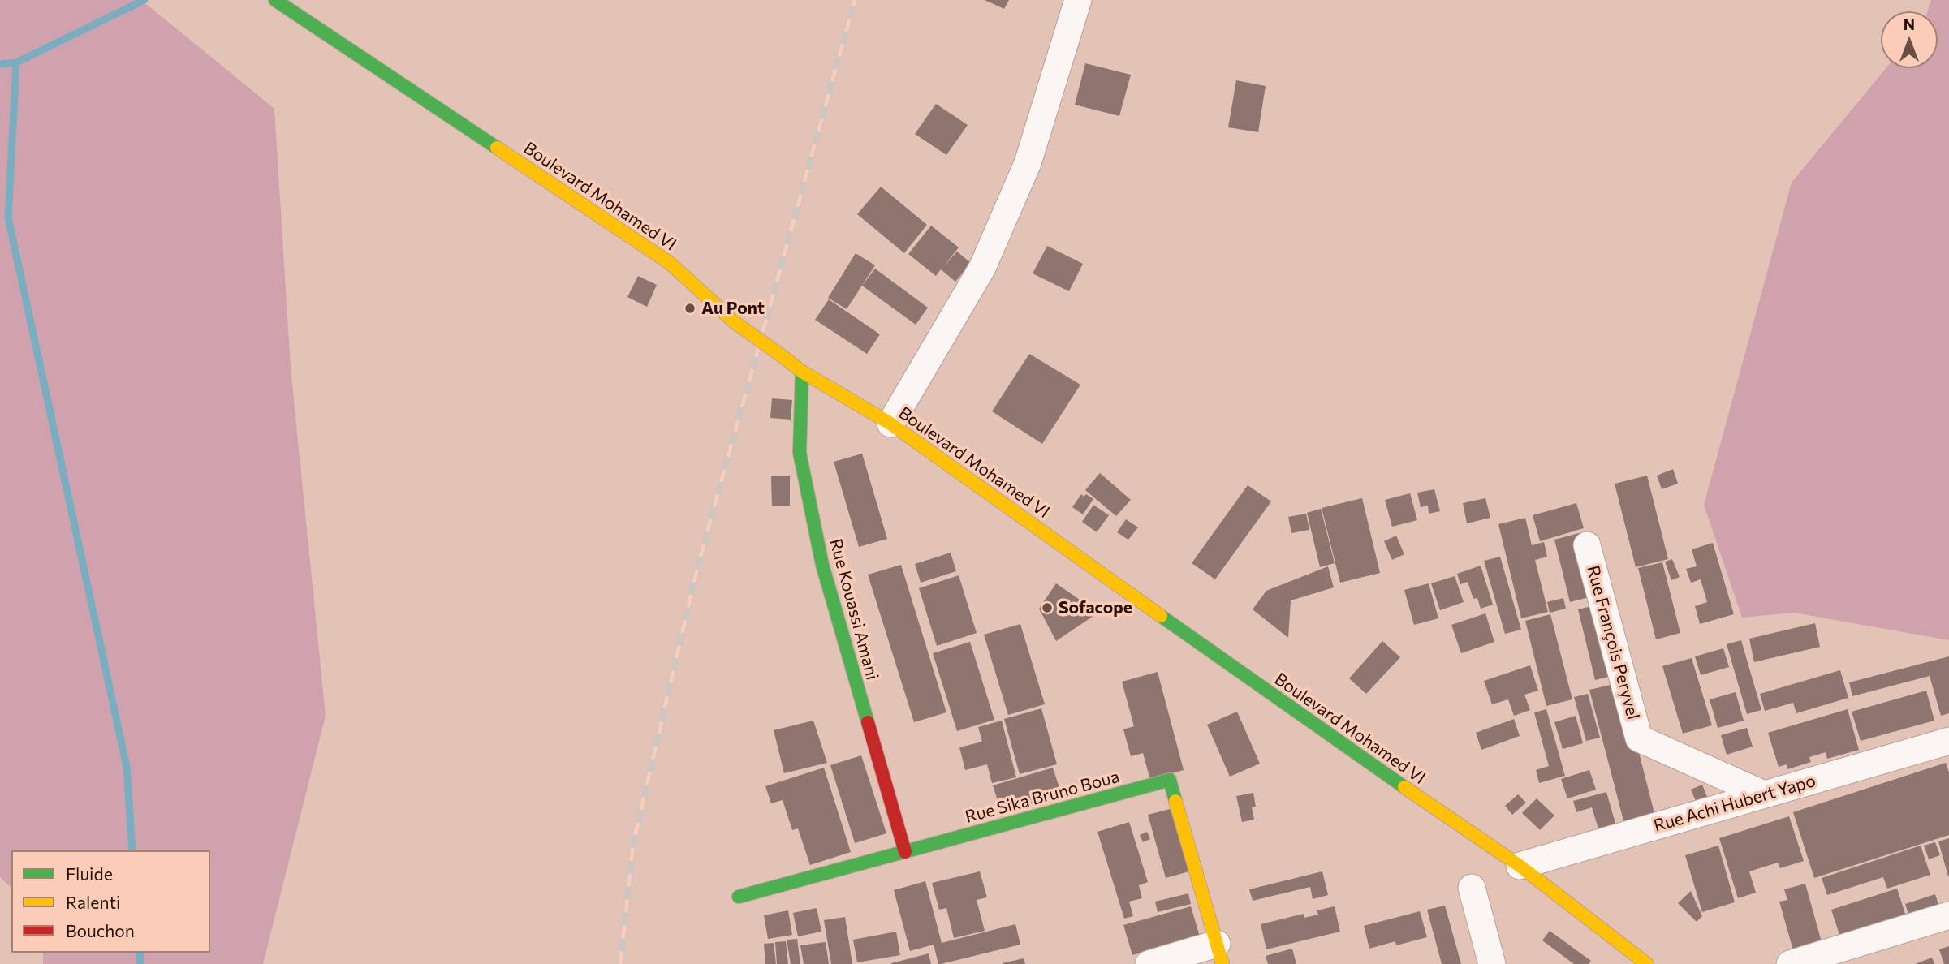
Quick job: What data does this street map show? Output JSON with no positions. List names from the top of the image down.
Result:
{
  "streets": {
    "main road": ["Boulevard Mohamed VI", "Rue Kouassi Amani", "Rue Sika Bruno Boua"],
    "street": ["Rue François Peryvel", "Rue Achi Hubert Yapo"]
  },
  "crossings": [
    ["Boulevard Mohamed VI", "Rue Kouassi Amani"],
    ["Boulevard Mohamed VI", "Rue Achi Hubert Yapo"],
    ["Rue Kouassi Amani", "Rue Sika Bruno Boua"],
    ["Rue François Peryvel", "Rue Achi Hubert Yapo"]
  ],
  "places": ["Au Pont", "Sofacope"],
  "legend": ["Fluide", "Ralenti", "Bouchon"],
  "north": "top"
}
